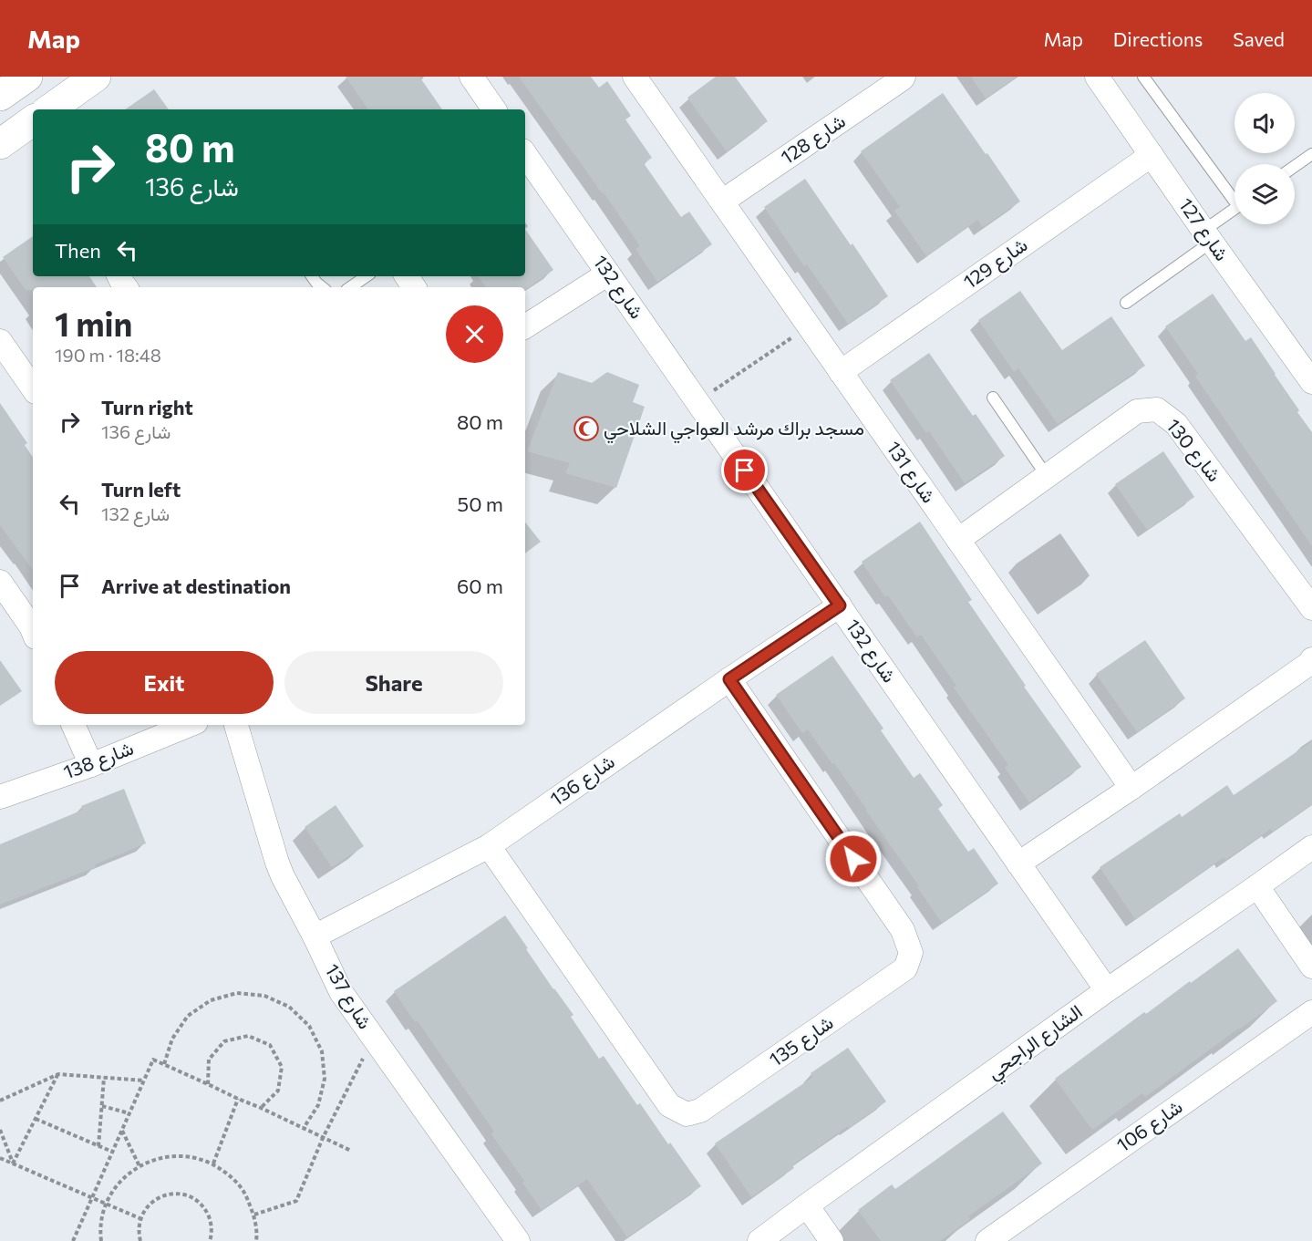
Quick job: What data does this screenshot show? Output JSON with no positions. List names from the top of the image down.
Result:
{
  "streets": {
    "street": [
      "شارع 128",
      "شارع 127",
      "شارع 129",
      "شارع 132",
      "شارع 130",
      "شارع 131",
      "شارع 138",
      "شارع 136",
      "شارع 137",
      "شارع 135",
      "الشارع الراجحي",
      "شارع 106"
    ]
  },
  "crossings": [
    ["شارع 128", "شارع 131"],
    ["شارع 127", "شارع 129"],
    ["شارع 129", "شارع 131"],
    ["شارع 132", "شارع 136"],
    ["شارع 132", "الشارع الراجحي"],
    ["شارع 130", "شارع 131"],
    ["شارع 136", "شارع 137"],
    ["شارع 136", "شارع 135"]
  ],
  "places": {
    "mosque": ["مسجد براك مرشد العواجي الشلاحي"]
  },
  "page": {
    "header": "Map",
    "nav": ["Map", "Directions", "Saved"],
    "turn": ["80 m", "شارع 136"],
    "then": "Then",
    "heading": ["1 min", "190 m · 18:48"],
    "list": [
      {
        "name": "Turn right",
        "note": "شارع 136",
        "value": "80 m"
      },
      {
        "name": "Turn left",
        "note": "شارع 132",
        "value": "50 m"
      },
      {
        "name": "Arrive at destination",
        "value": "60 m"
      }
    ],
    "buttons": ["Exit", "Share"]
  }
}
